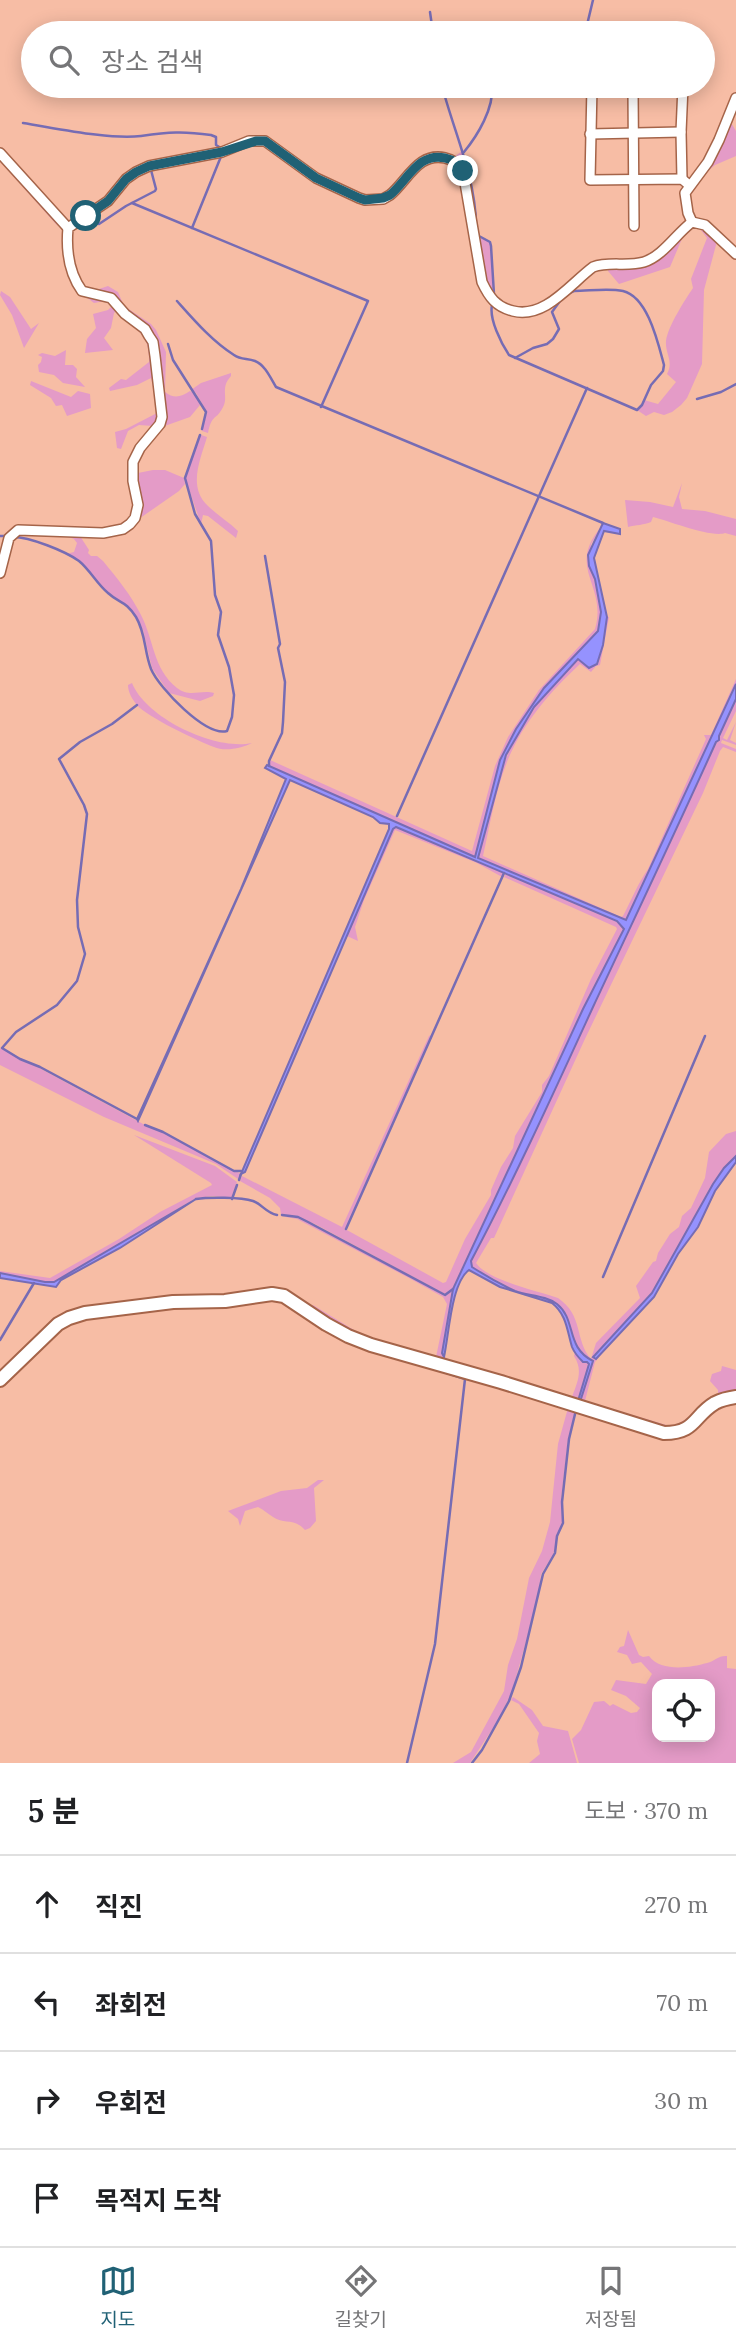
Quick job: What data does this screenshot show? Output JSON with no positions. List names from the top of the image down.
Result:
{
  "page": {
    "search": "장소 검색",
    "heading": ["5 분", "도보 · 370 m"],
    "list": [
      ["직진", "270 m"],
      ["좌회전", "70 m"],
      ["우회전", "30 m"],
      "목적지 도착"
    ],
    "nav": ["지도", "길찾기", "저장됨"]
  }
}
